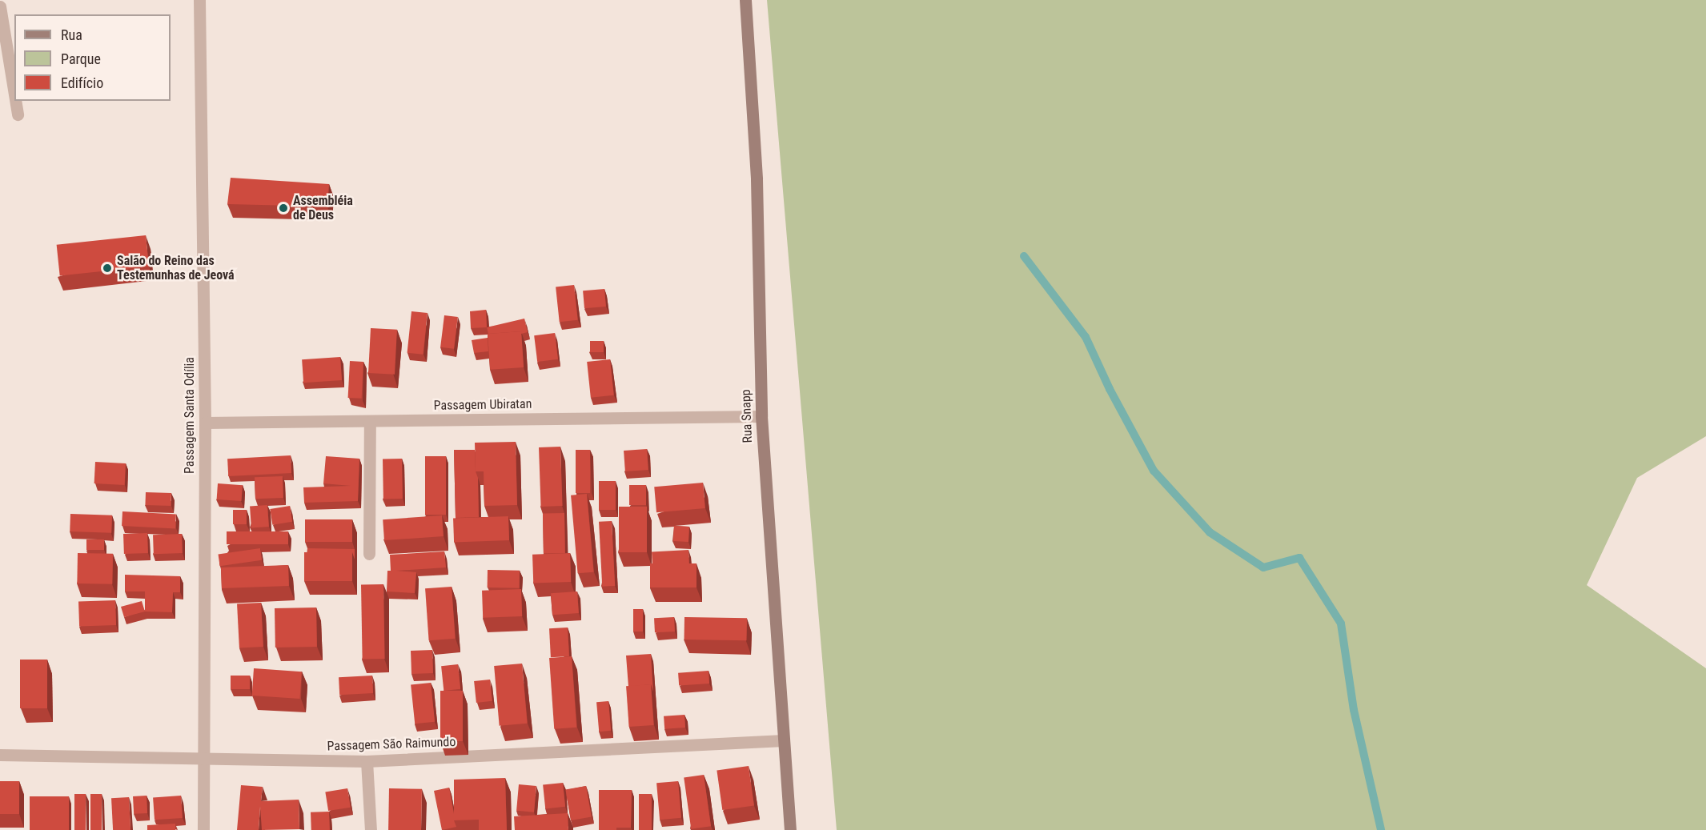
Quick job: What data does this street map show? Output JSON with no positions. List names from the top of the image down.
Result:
{
  "streets": {
    "main road": ["Rua Snapp"],
    "street": ["Passagem Ubiratan", "Passagem Santa Odília", "Passagem São Raimundo"]
  },
  "crossings": [
    ["Passagem Ubiratan", "Passagem Santa Odília"],
    ["Passagem Ubiratan", "Rua Snapp"],
    ["Passagem Santa Odília", "Passagem São Raimundo"],
    ["Rua Snapp", "Passagem São Raimundo"]
  ],
  "places": ["Assembléia de Deus", "Salão do Reino das Testemunhas de Jeová"],
  "legend": ["Rua", "Parque", "Edifício"]
}
